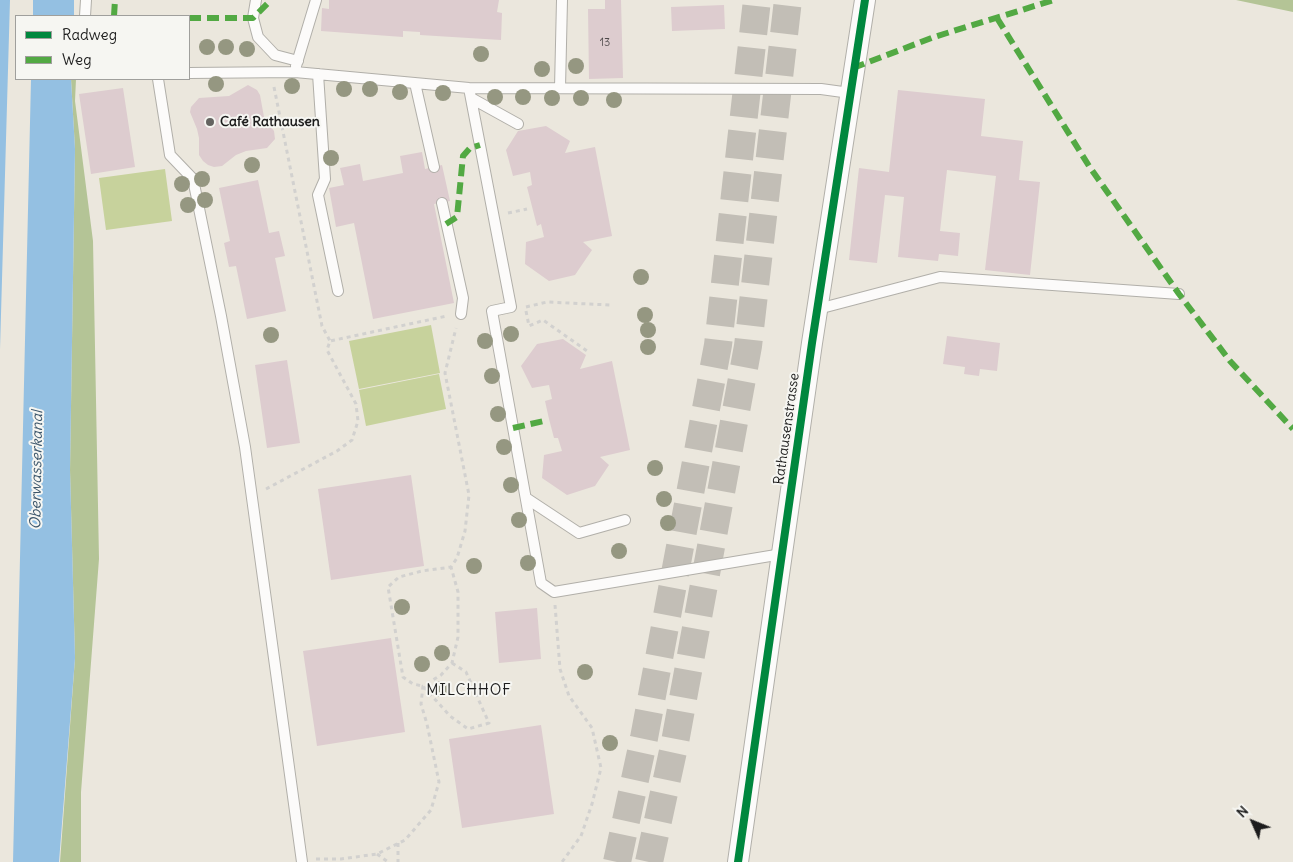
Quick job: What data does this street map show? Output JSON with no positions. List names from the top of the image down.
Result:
{
  "streets": {
    "street": ["Rathausenstrasse"]
  },
  "districts": ["MILCHHOF"],
  "water": ["Oberwasserkanal"],
  "places": ["Café Rathausen"],
  "house_numbers": ["13"],
  "legend": ["Radweg", "Weg"],
  "north": "top left"
}
